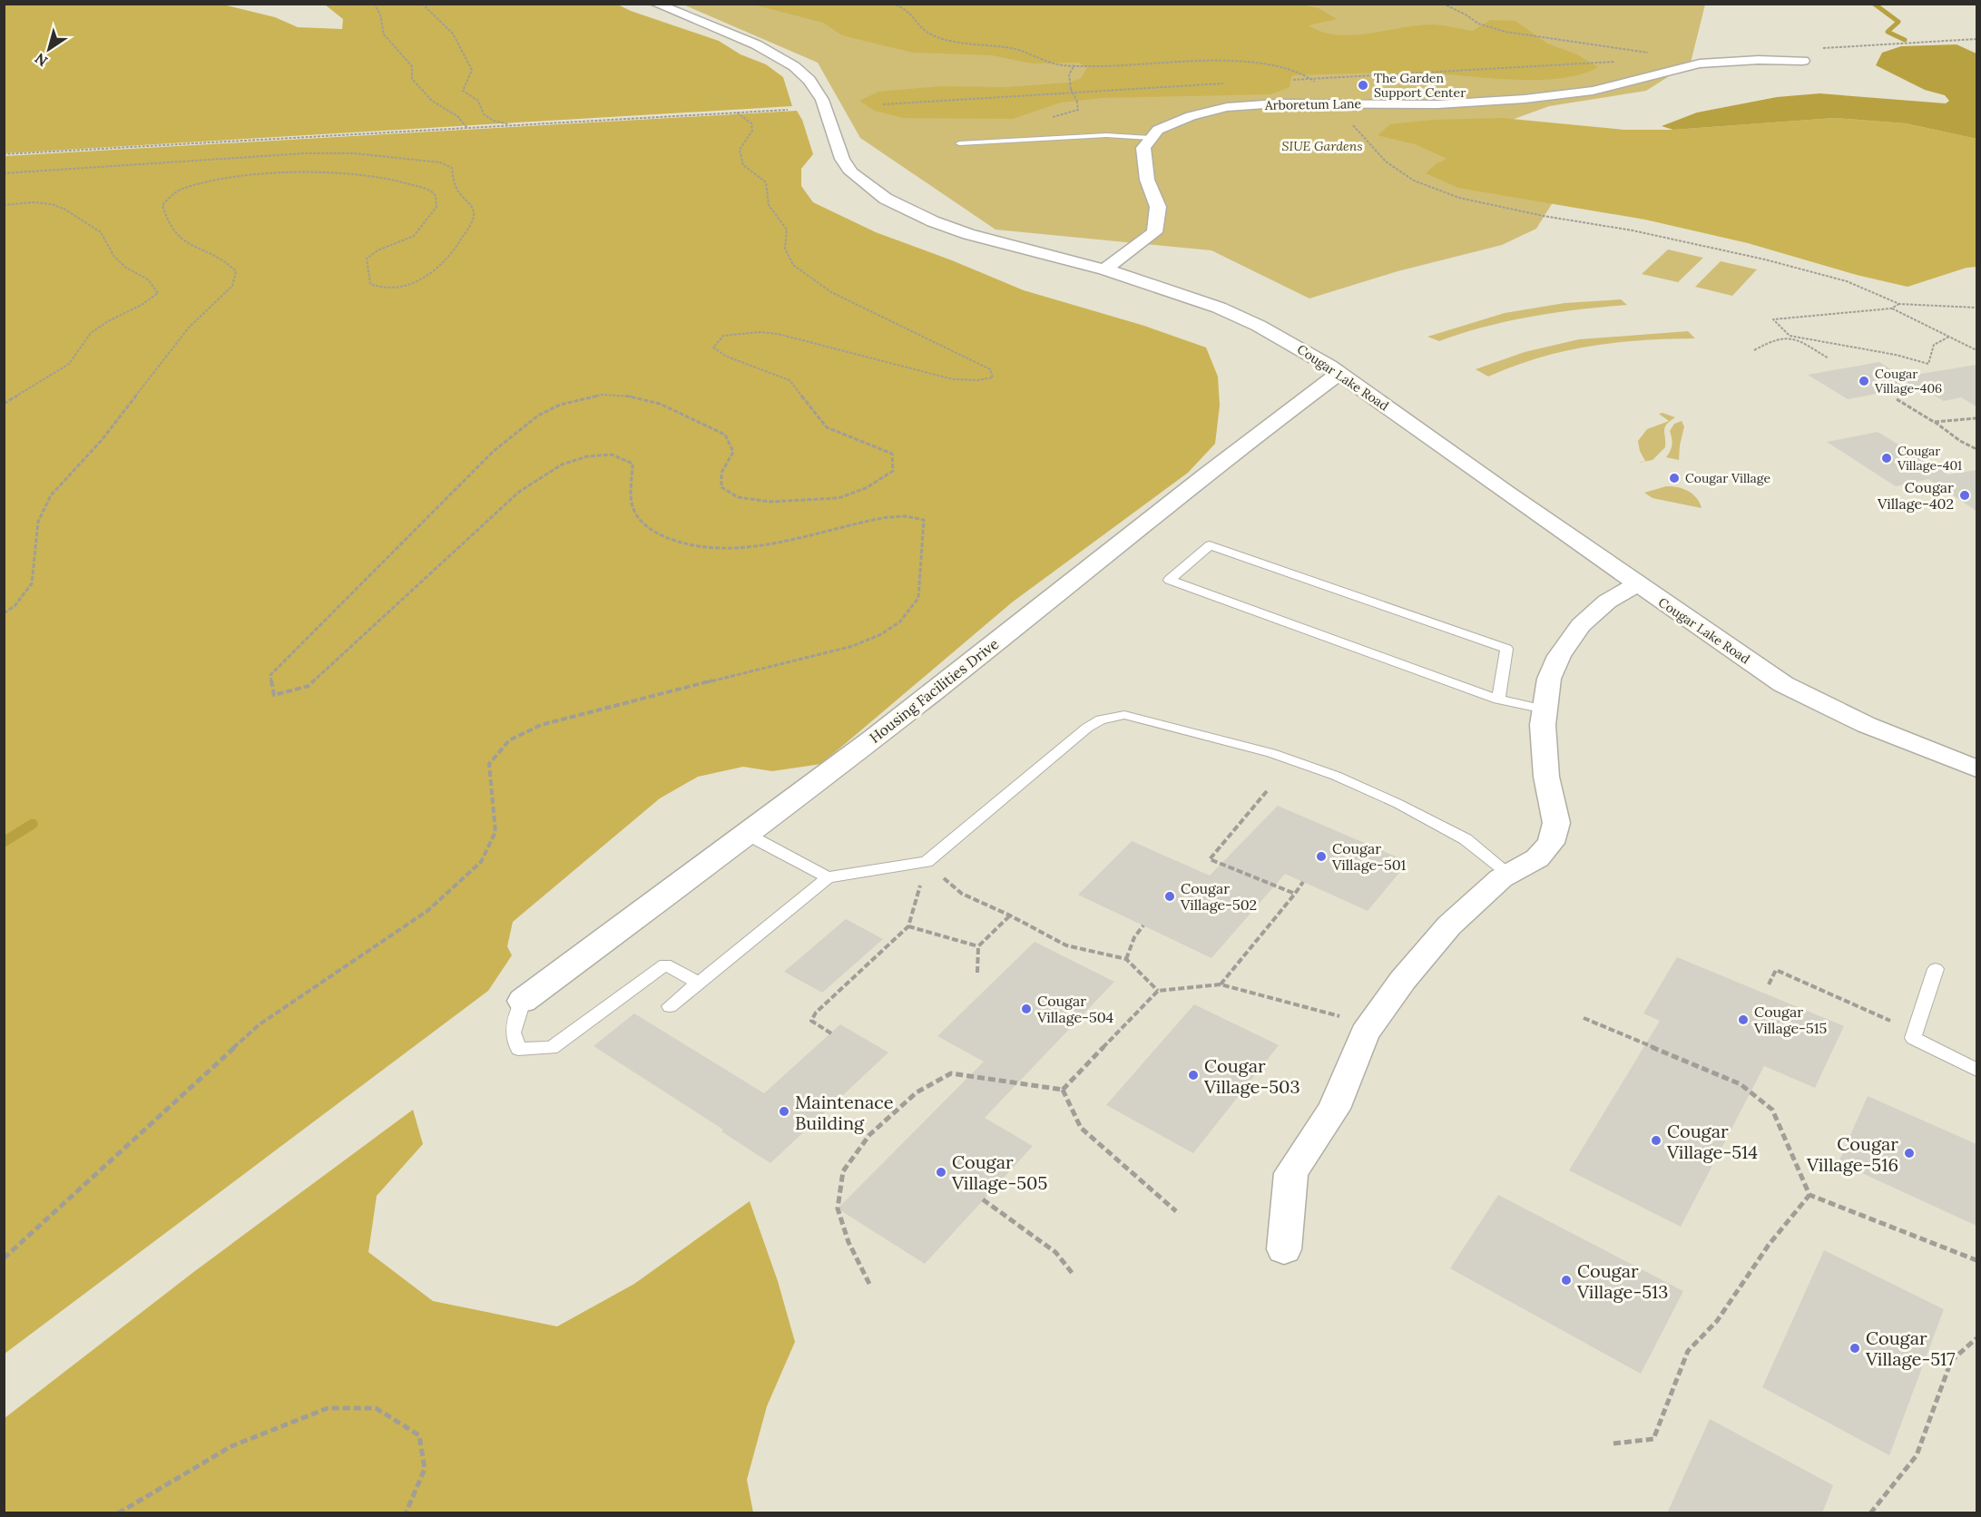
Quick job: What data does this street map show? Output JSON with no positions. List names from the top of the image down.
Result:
{
  "streets": {
    "street": ["Arboretum Lane", "Cougar Lake Road", "Housing Facilities Drive"]
  },
  "crossings": [
    ["Cougar Lake Road", "Housing Facilities Drive"]
  ],
  "parks": ["SIUE Gardens"],
  "places": [
    "The Garden Support Center",
    "Cougar Village-406",
    "Cougar Village-401",
    "Cougar Village",
    "Cougar Village-402",
    "Cougar Village-501",
    "Cougar Village-502",
    "Cougar Village-504",
    "Cougar Village-515",
    "Cougar Village-503",
    "Maintenace Building",
    "Cougar Village-514",
    "Cougar Village-516",
    "Cougar Village-505",
    "Cougar Village-513",
    "Cougar Village-517"
  ],
  "north": "bottom left"
}
